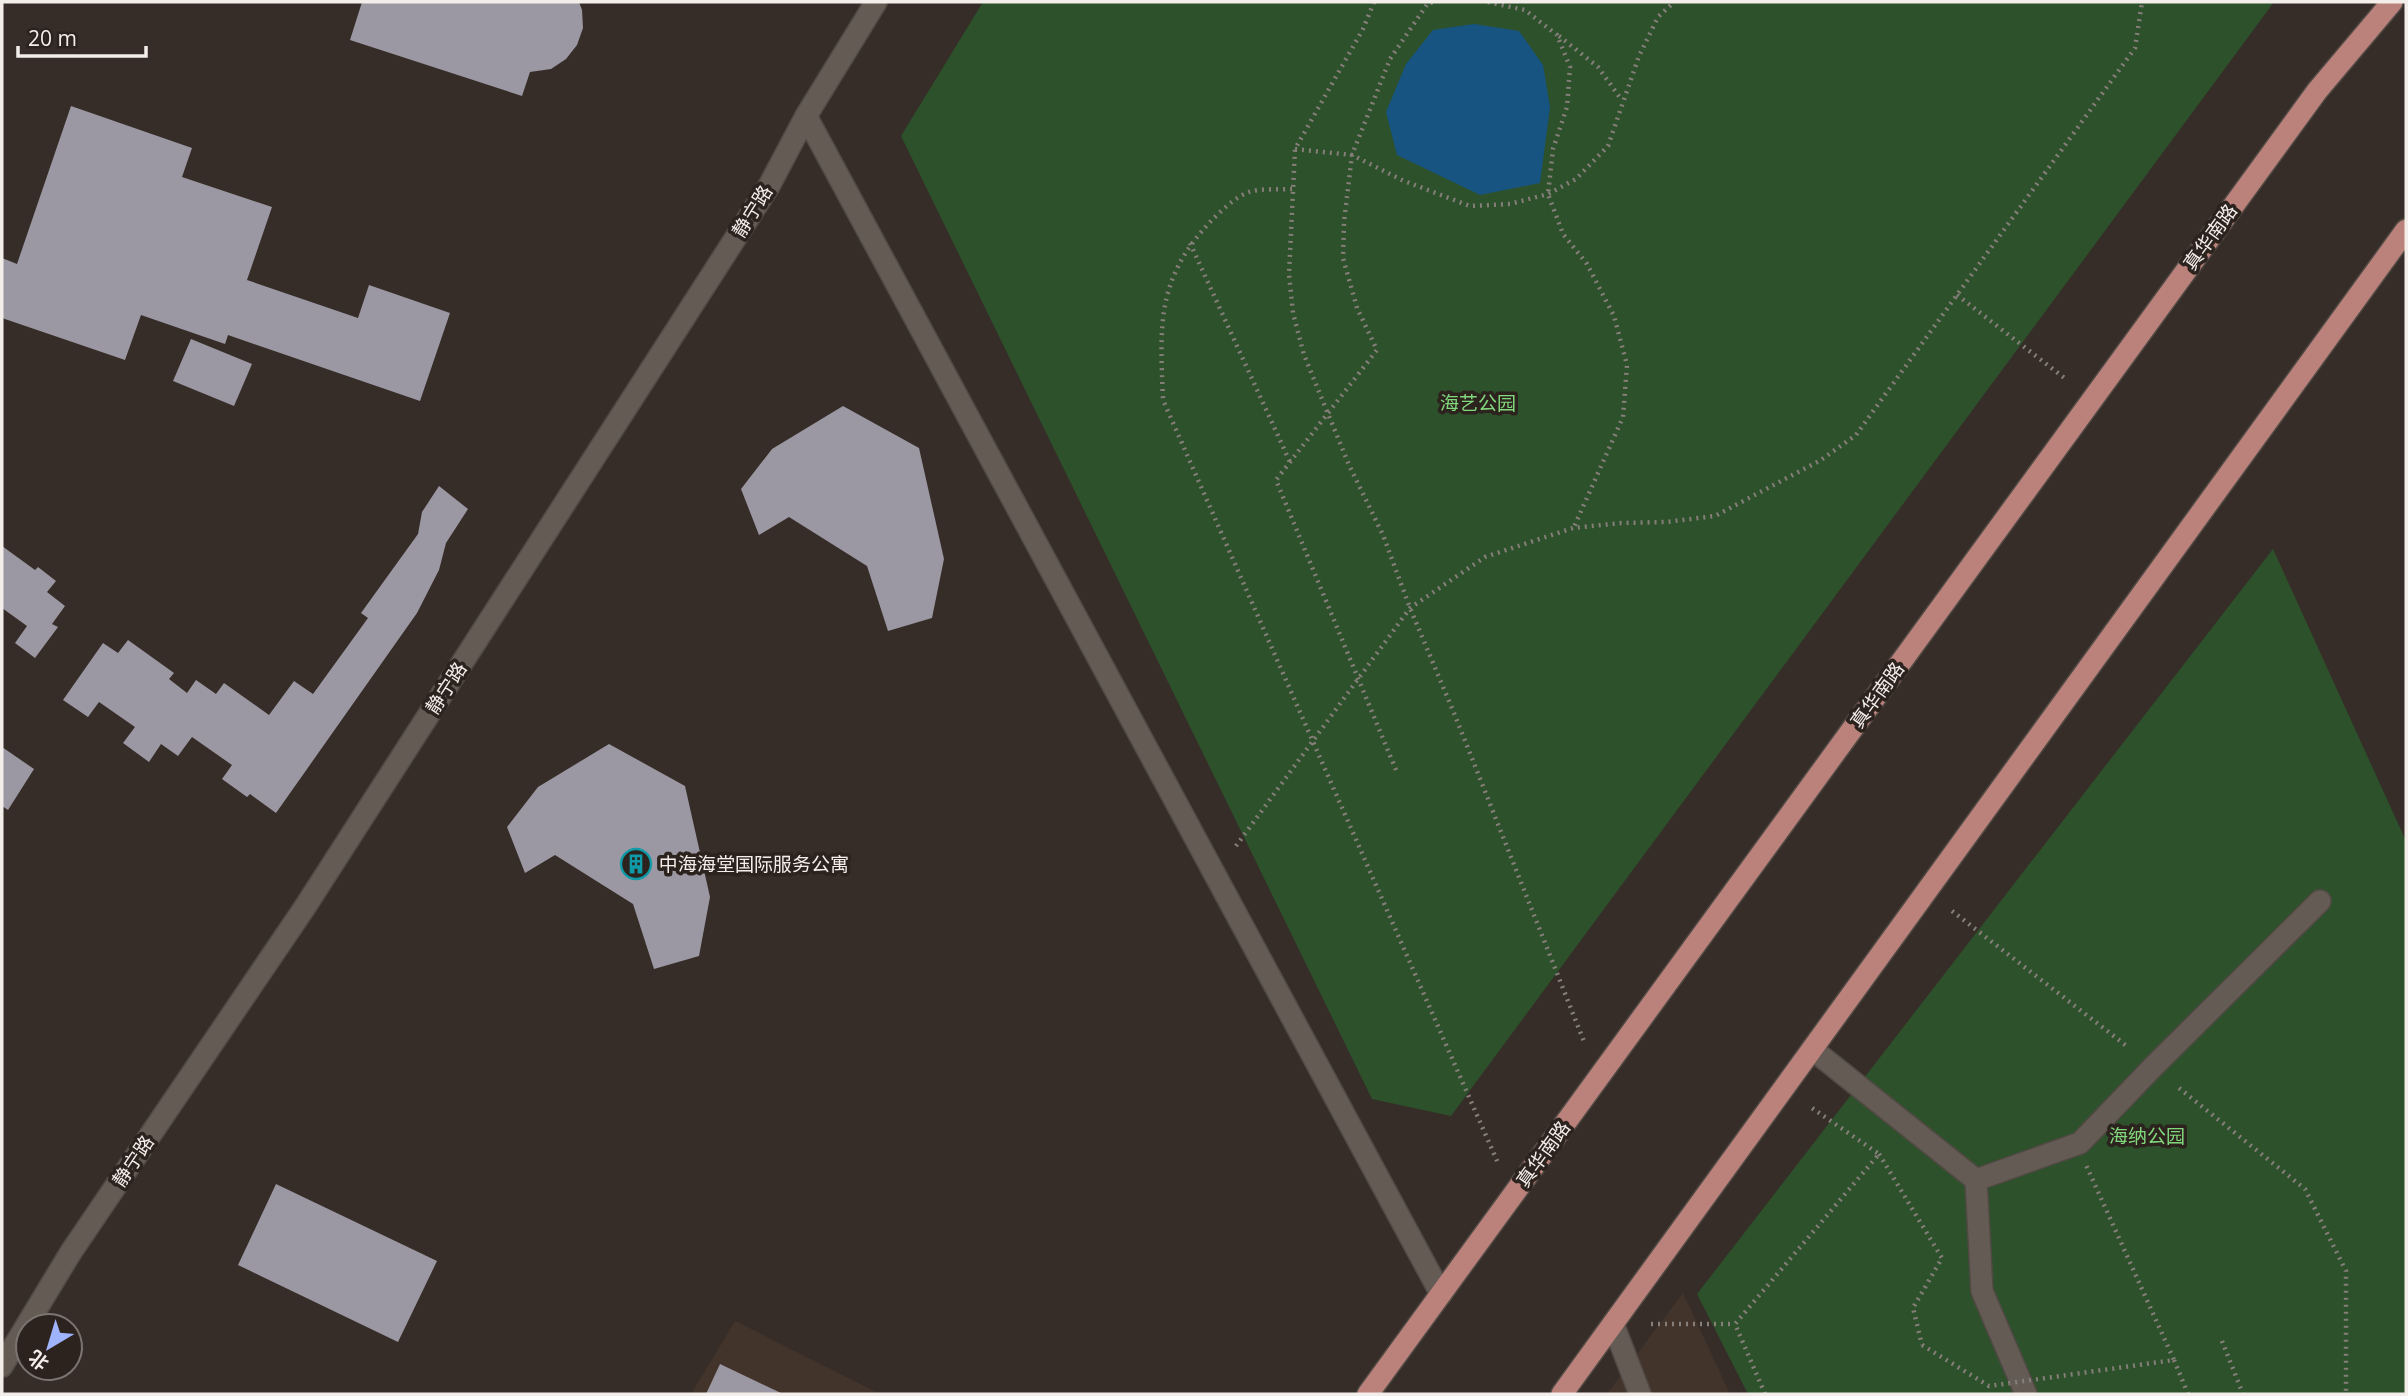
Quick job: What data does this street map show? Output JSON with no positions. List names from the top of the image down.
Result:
{
  "streets": {
    "main road": ["真华南路"],
    "street": ["静宁路"]
  },
  "parks": ["海艺公园", "海纳公园"],
  "places": {
    "building": ["中海海堂国际服务公寓"]
  },
  "scale_bar": "20 m",
  "north": "bottom left"
}
